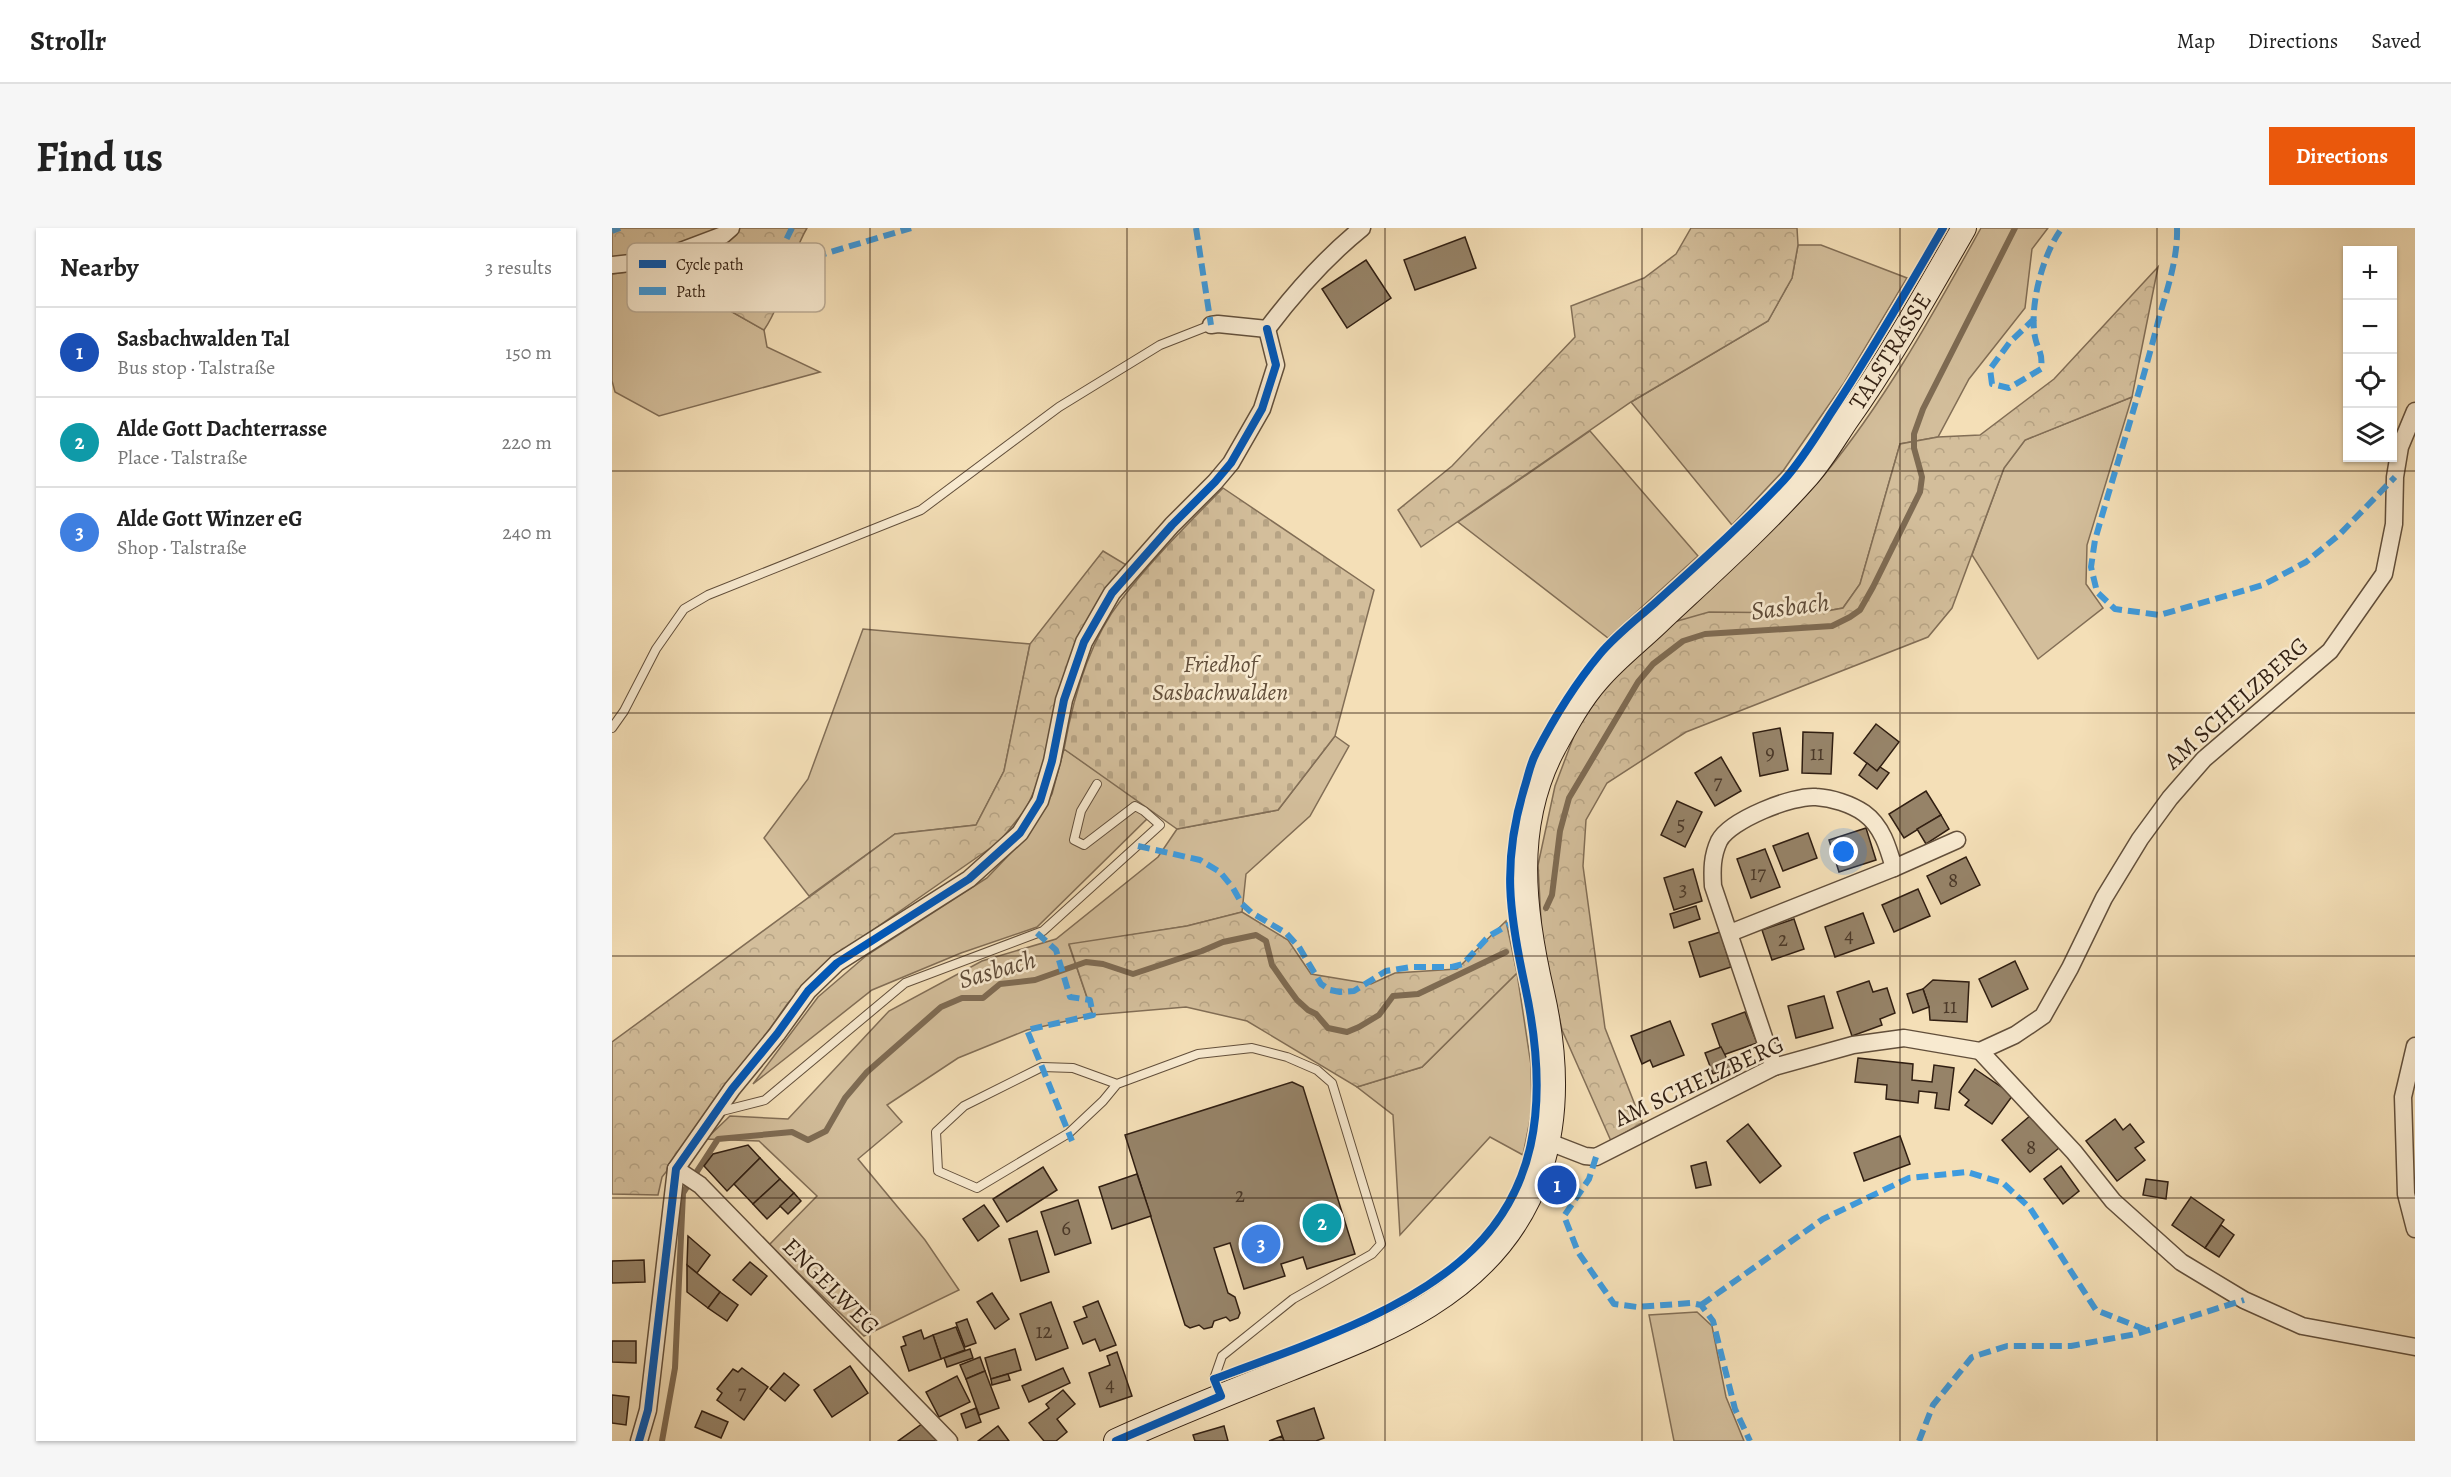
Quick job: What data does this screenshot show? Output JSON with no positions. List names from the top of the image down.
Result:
{
  "streets": {
    "main road": ["TALSTRASSE"],
    "street": ["AM SCHELZBERG", "ENGELWEG"]
  },
  "crossings": [
    ["TALSTRASSE", "AM SCHELZBERG"]
  ],
  "water": ["Sasbach"],
  "parks": ["Friedhof Sasbachwalden"],
  "house_numbers": [
    "9",
    "11",
    "7",
    "5",
    "17",
    "8",
    "3",
    "4",
    "2",
    "11",
    "8",
    "2",
    "6",
    "12",
    "4",
    "7"
  ],
  "legend": ["Cycle path", "Path"],
  "page": {
    "header": "Strollr",
    "nav": ["Map", "Directions", "Saved"],
    "buttons": "Directions",
    "title": "Find us",
    "heading": ["Nearby", "3 results"],
    "map_buttons": ["+", "−"],
    "list": [
      {
        "mark": "1",
        "name": "Sasbachwalden Tal",
        "note": "Bus stop · Talstraße",
        "value": "150 m"
      },
      {
        "mark": "2",
        "name": "Alde Gott Dachterrasse",
        "note": "Place · Talstraße",
        "value": "220 m"
      },
      {
        "mark": "3",
        "name": "Alde Gott Winzer eG",
        "note": "Shop · Talstraße",
        "value": "240 m"
      }
    ],
    "pins": ["1", "2", "3"]
  }
}
